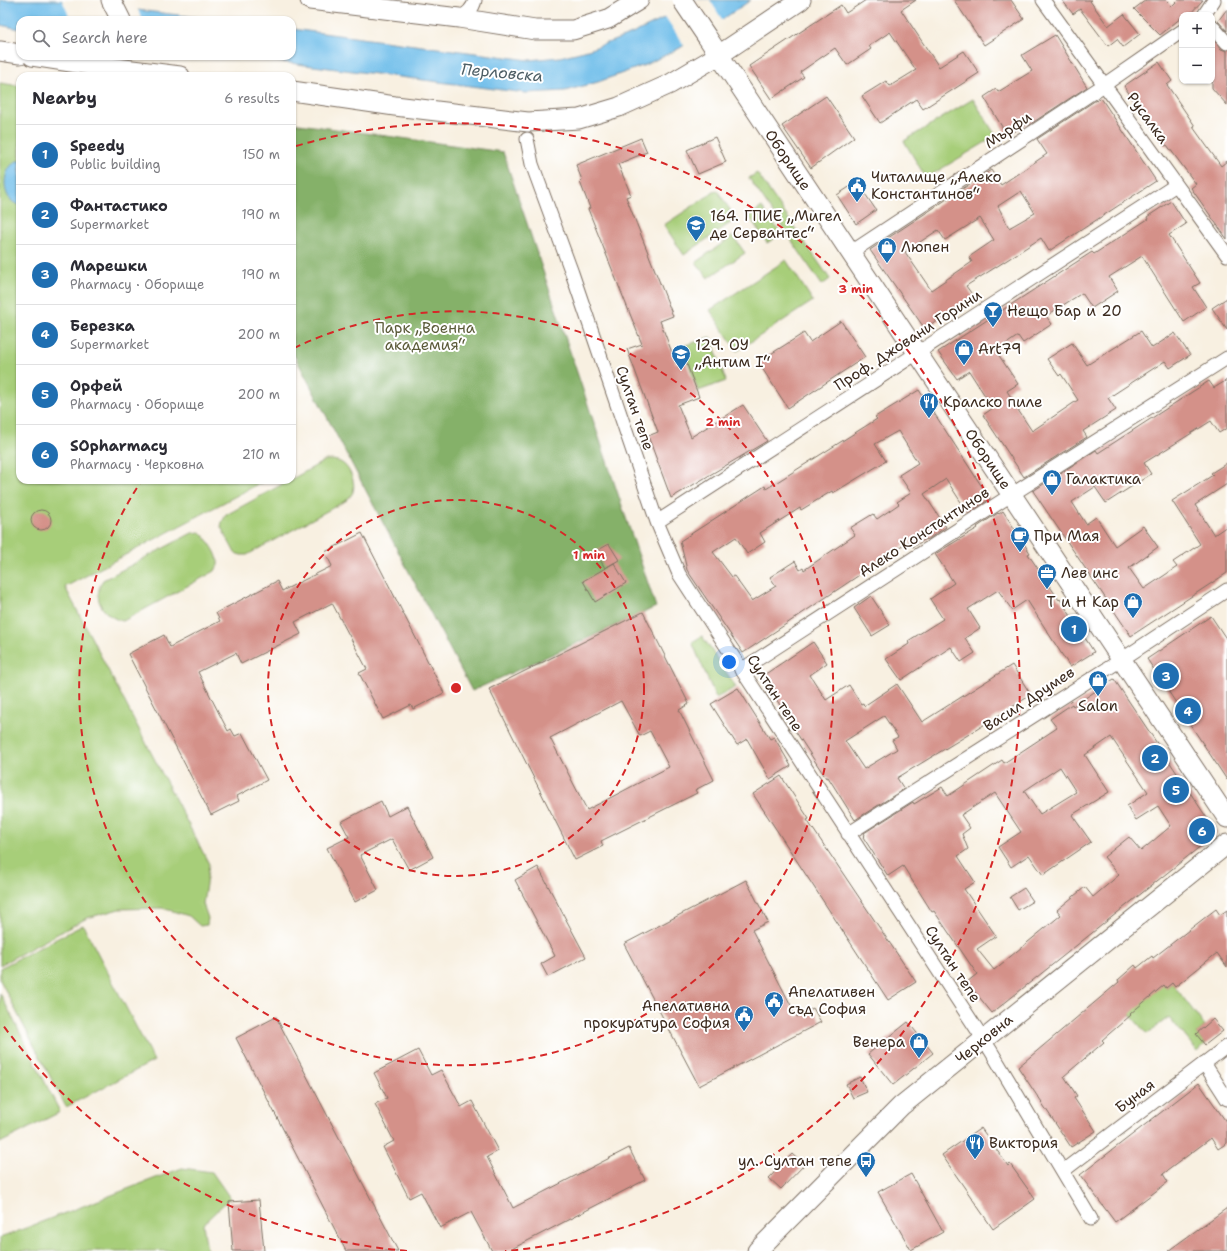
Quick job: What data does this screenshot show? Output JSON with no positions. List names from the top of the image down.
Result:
{
  "streets": {
    "street": [
      "Русалка",
      "Мърфи",
      "Оборище",
      "Проф. Джовани Горини",
      "Султан тепе",
      "Алеко Константинов",
      "Васил Друмев",
      "Черковна",
      "Буная"
    ]
  },
  "crossings": [
    ["Русалка", "Мърфи"],
    ["Русалка", "Проф. Джовани Горини"],
    ["Мърфи", "Оборище"],
    ["Оборище", "Проф. Джовани Горини"],
    ["Оборище", "Алеко Константинов"],
    ["Оборище", "Васил Друмев"],
    ["Проф. Джовани Горини", "Султан тепе"],
    ["Султан тепе", "Алеко Константинов"],
    ["Султан тепе", "Васил Друмев"],
    ["Султан тепе", "Черковна"],
    ["Султан тепе", "Буная"]
  ],
  "water": ["Перловска"],
  "parks": ["Парк „Военна академия“"],
  "places": {
    "public building": ["Читалище „Алеко Константинов“", "Апелативен съд София", "Апелативна прокуратура София"],
    "school or university": ["164. ГПИЕ „Мигел де Сервантес“", "129. ОУ „Антим I“"],
    "shop": [
      "Люпен",
      "Art79",
      "Галактика",
      "Т и Н Кар",
      "Salon",
      "Венера"
    ],
    "bar": ["Нещо Бар и 20"],
    "restaurant": ["Кралско пиле", "Виктория"],
    "cafe": ["При Мая"],
    "office": ["Лев инс"],
    "bus stop": ["ул. Султан тепе"]
  },
  "page": {
    "map_buttons": ["+", "−"],
    "search": "Search here",
    "heading": ["Nearby", "6 results"],
    "list": [
      {
        "mark": "1",
        "name": "Speedy",
        "note": "Public building",
        "value": "150 m"
      },
      {
        "mark": "2",
        "name": "Фантастико",
        "note": "Supermarket",
        "value": "190 m"
      },
      {
        "mark": "3",
        "name": "Марешки",
        "note": "Pharmacy · Оборище",
        "value": "190 m"
      },
      {
        "mark": "4",
        "name": "Березка",
        "note": "Supermarket",
        "value": "200 m"
      },
      {
        "mark": "5",
        "name": "Орфей",
        "note": "Pharmacy · Оборище",
        "value": "200 m"
      },
      {
        "mark": "6",
        "name": "SOpharmacy",
        "note": "Pharmacy · Черковна",
        "value": "210 m"
      }
    ],
    "pins": [
      "1",
      "3",
      "4",
      "2",
      "5",
      "6"
    ]
  },
  "rings": ["3 min", "2 min", "1 min"]
}
